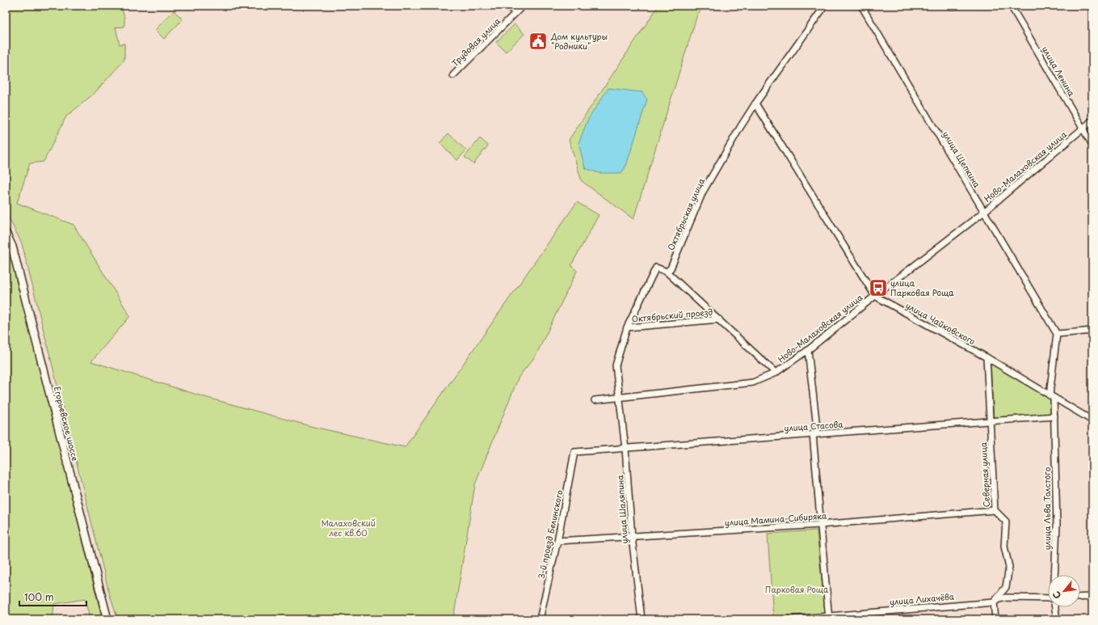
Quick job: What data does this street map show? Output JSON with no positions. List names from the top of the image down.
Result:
{
  "streets": {
    "main road": ["Егорьевское шоссе"],
    "street": [
      "Трудовая улица",
      "улица Ленина",
      "улица Щепкина",
      "Ново-Малаховская улица",
      "Октябрьская улица",
      "Октябрьский проезд",
      "улица Чайковского",
      "улица Стасова",
      "Северная улица",
      "улица Льва Толстого",
      "улица Шаляпина",
      "улица Мамина-Сибиряка",
      "3-й проезд Белинского",
      "улица Лихачёва"
    ]
  },
  "crossings": [
    ["улица Ленина", "Ново-Малаховская улица"],
    ["улица Щепкина", "Ново-Малаховская улица"],
    ["Ново-Малаховская улица", "Октябрьский проезд"],
    ["Ново-Малаховская улица", "улица Чайковского"],
    ["Ново-Малаховская улица", "улица Шаляпина"],
    ["Октябрьская улица", "Октябрьский проезд"],
    ["Октябрьская улица", "улица Чайковского"],
    ["улица Чайковского", "Северная улица"],
    ["улица Чайковского", "улица Льва Толстого"],
    ["улица Стасова", "Северная улица"],
    ["улица Стасова", "улица Льва Толстого"],
    ["улица Стасова", "улица Шаляпина"],
    ["улица Стасова", "3-й проезд Белинского"],
    ["Северная улица", "улица Мамина-Сибиряка"],
    ["Северная улица", "улица Лихачёва"],
    ["улица Шаляпина", "улица Мамина-Сибиряка"],
    ["улица Мамина-Сибиряка", "3-й проезд Белинского"]
  ],
  "parks": ["Малаховский лес кв.60", "Парковая Роща"],
  "places": {
    "public building": ["Дом культуры \"Родники\""],
    "bus stop": ["улица Парковая Роща"]
  },
  "scale_bar": "100 m",
  "north": "bottom left"
}
